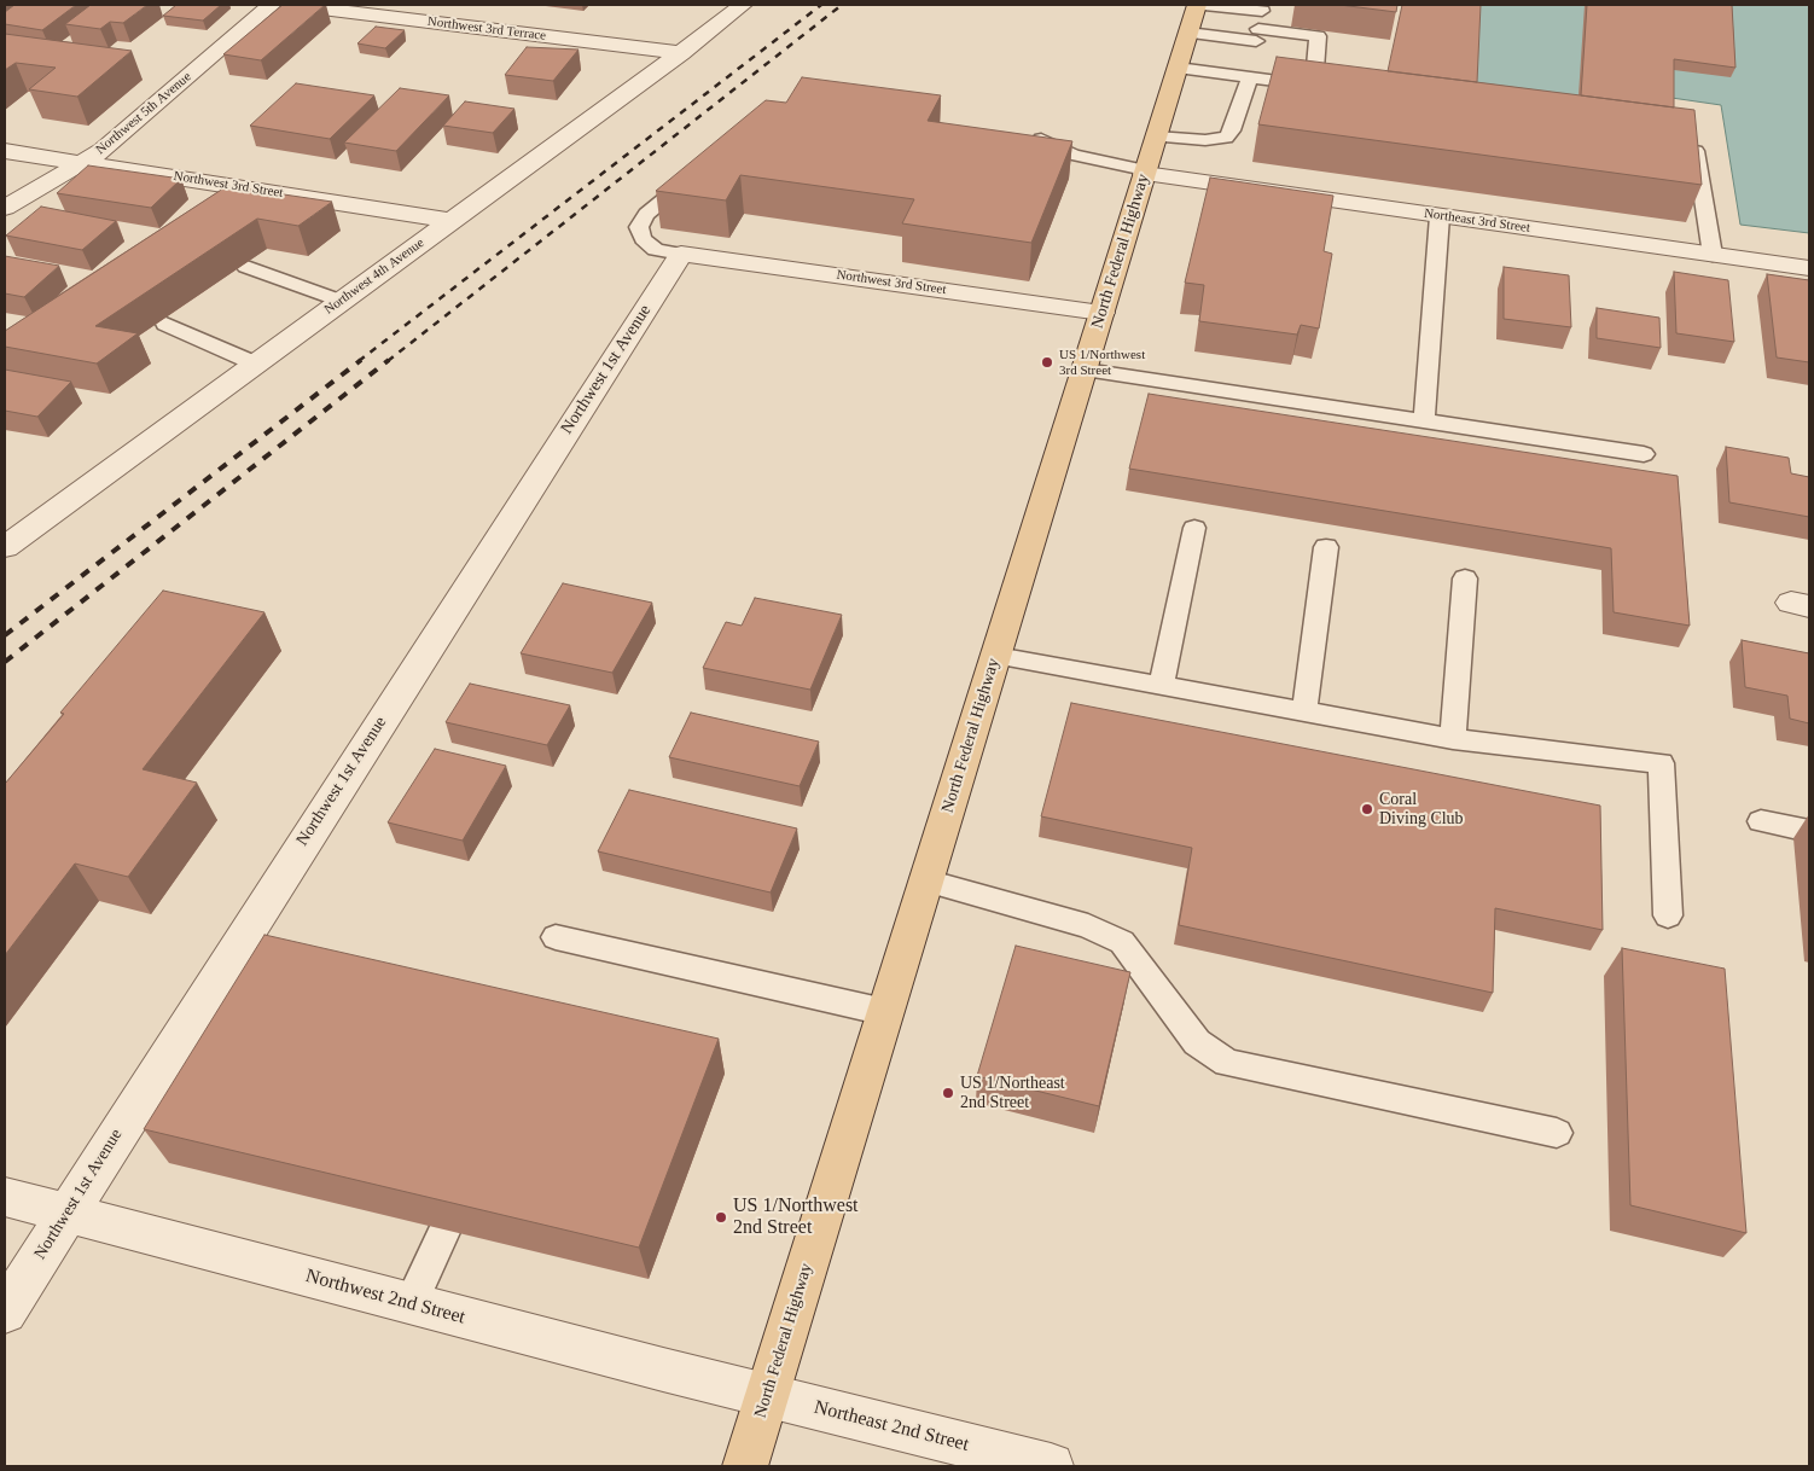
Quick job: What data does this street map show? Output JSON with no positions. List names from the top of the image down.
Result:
{
  "streets": {
    "main road": ["North Federal Highway"],
    "street": [
      "Northwest 3rd Terrace",
      "Northwest 5th Avenue",
      "Northwest 3rd Street",
      "Northeast 3rd Street",
      "Northwest 4th Avenue",
      "Northwest 1st Avenue",
      "Northwest 2nd Street",
      "Northeast 2nd Street"
    ]
  },
  "crossings": [
    ["Northwest 3rd Terrace", "Northwest 4th Avenue"],
    ["Northwest 5th Avenue", "Northwest 3rd Street"],
    ["Northwest 3rd Street", "North Federal Highway"],
    ["Northwest 3rd Street", "Northwest 4th Avenue"],
    ["Northwest 3rd Street", "Northwest 1st Avenue"],
    ["Northeast 3rd Street", "North Federal Highway"],
    ["North Federal Highway", "Northwest 2nd Street"],
    ["North Federal Highway", "Northeast 2nd Street"],
    ["Northwest 1st Avenue", "Northwest 2nd Street"],
    ["Northwest 2nd Street", "Northeast 2nd Street"]
  ],
  "places": [
    "US 1/Northwest 3rd Street",
    "Coral Diving Club",
    "US 1/Northeast 2nd Street",
    "US 1/Northwest 2nd Street"
  ]
}
